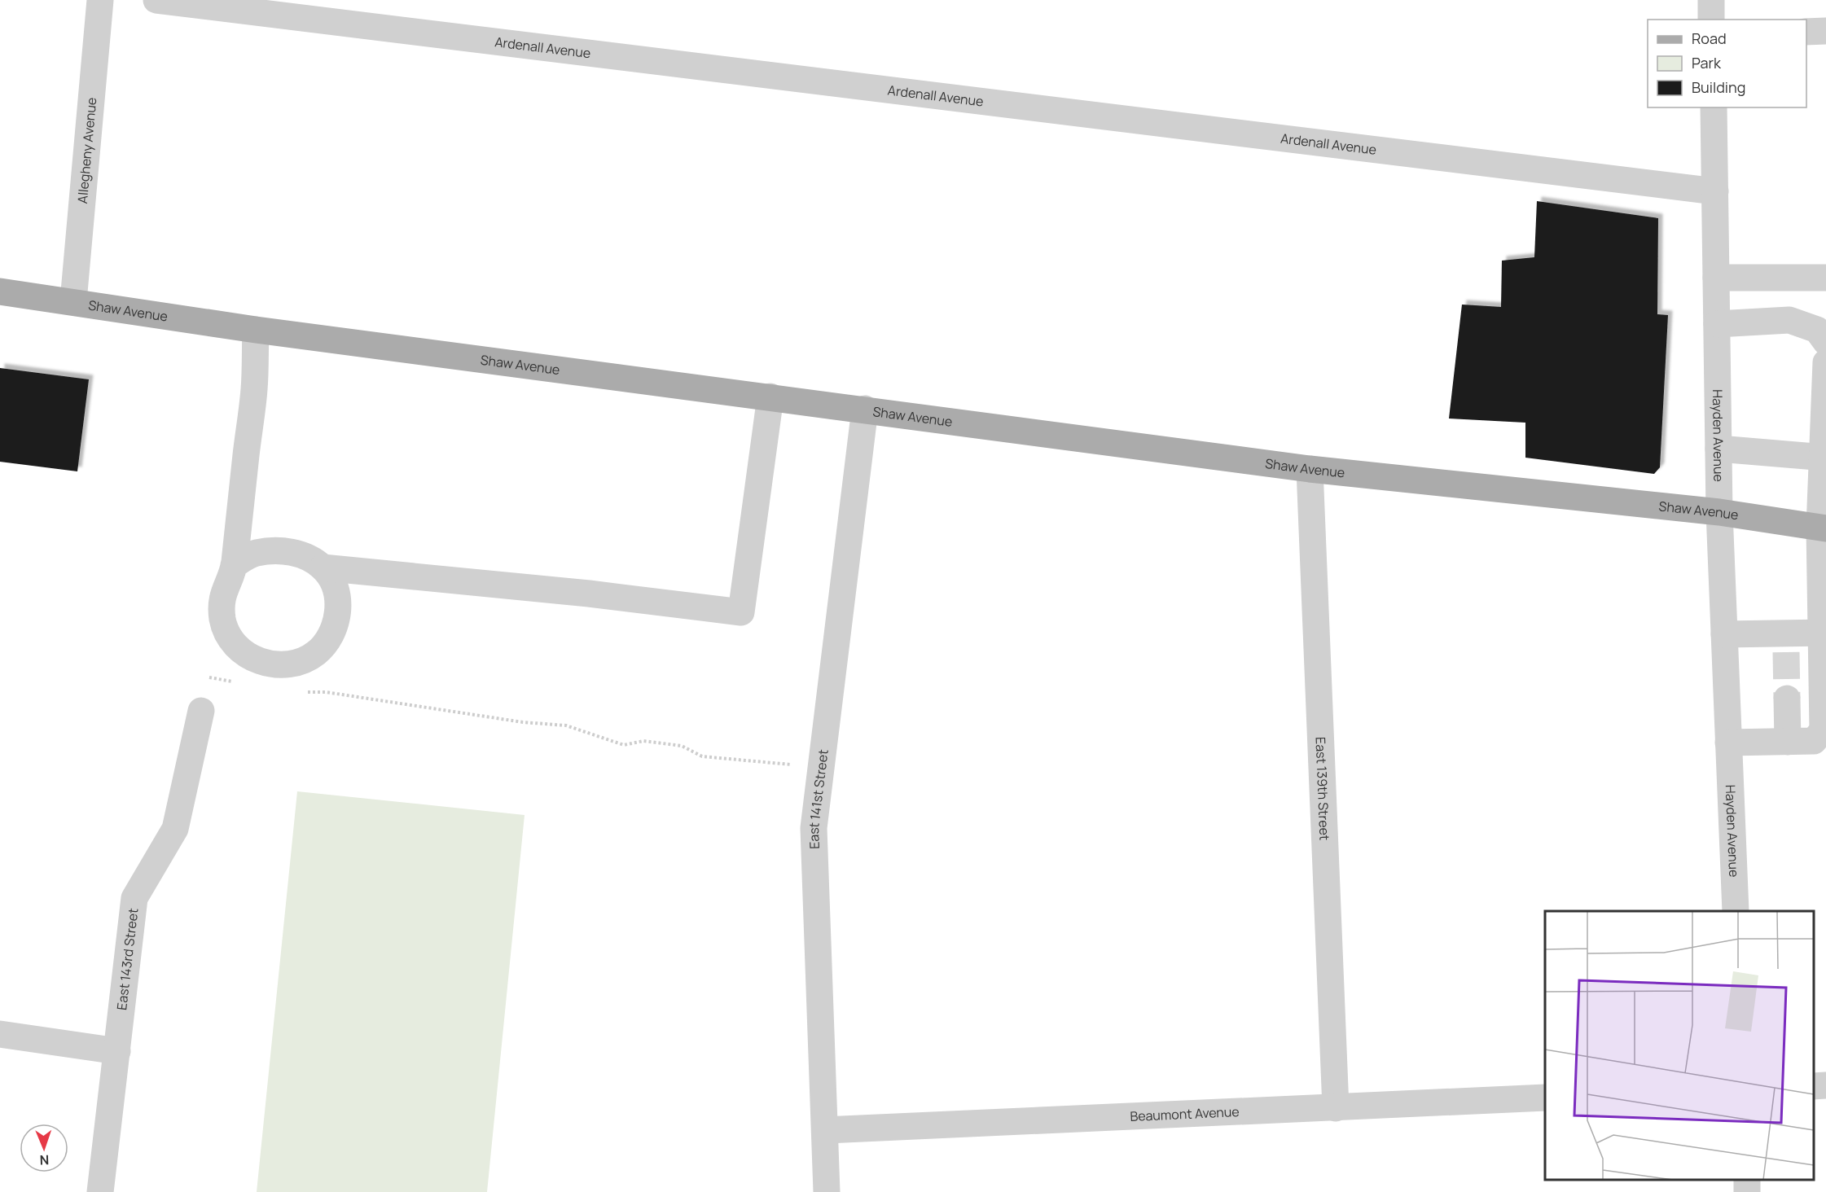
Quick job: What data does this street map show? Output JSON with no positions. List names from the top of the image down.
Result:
{
  "streets": {
    "main road": ["Shaw Avenue"],
    "street": [
      "Ardenall Avenue",
      "Allegheny Avenue",
      "Hayden Avenue",
      "East 139th Street",
      "East 141st Street",
      "East 143rd Street",
      "Beaumont Avenue"
    ]
  },
  "crossings": [
    ["Ardenall Avenue", "Hayden Avenue"],
    ["Allegheny Avenue", "Shaw Avenue"],
    ["Shaw Avenue", "Hayden Avenue"],
    ["Shaw Avenue", "East 139th Street"],
    ["Shaw Avenue", "East 141st Street"],
    ["East 139th Street", "Beaumont Avenue"],
    ["East 141st Street", "Beaumont Avenue"]
  ],
  "legend": ["Road", "Park", "Building"],
  "north": "bottom"
}
